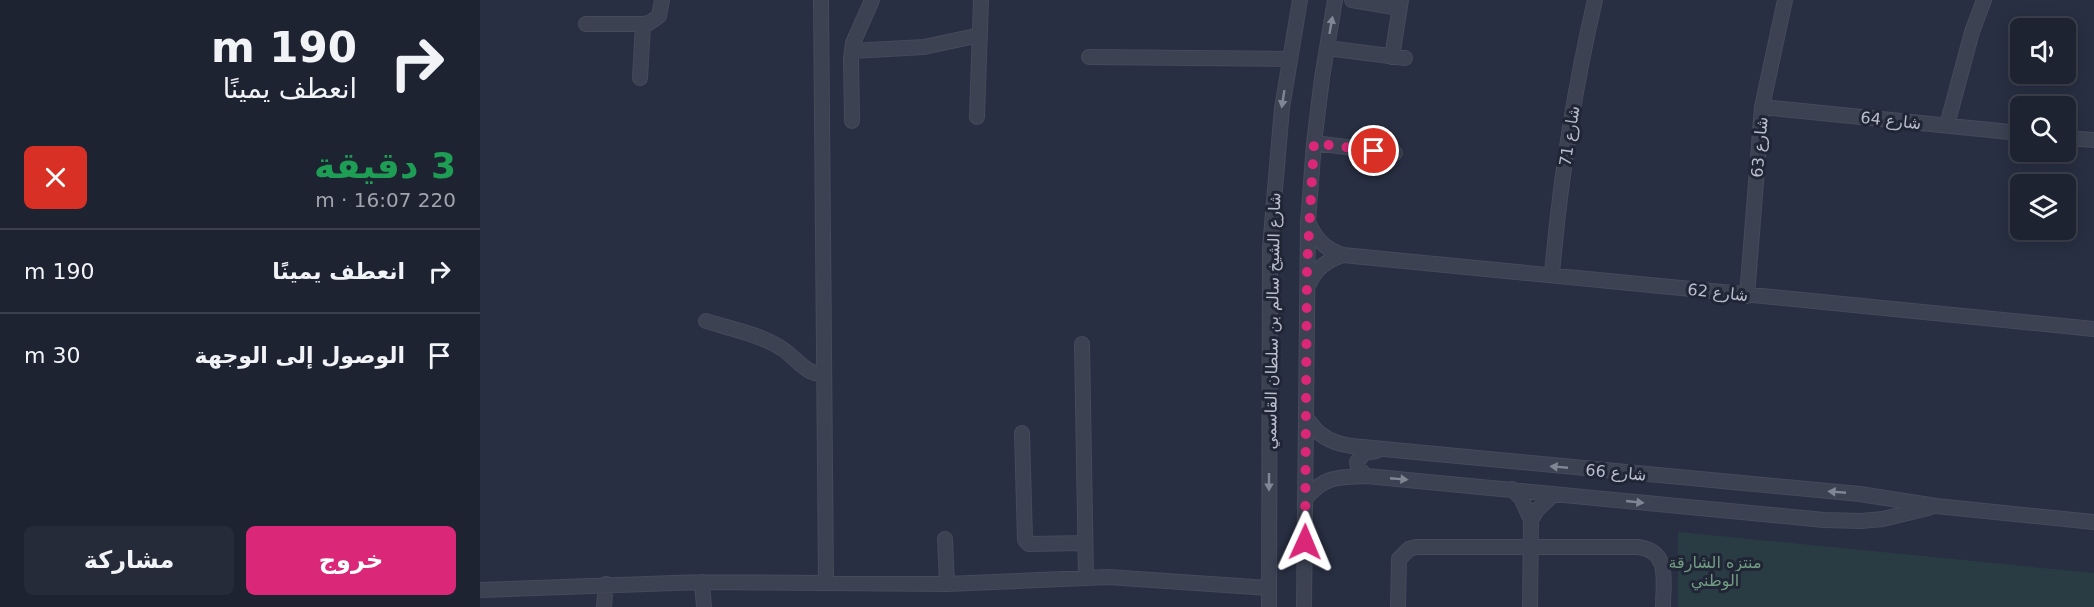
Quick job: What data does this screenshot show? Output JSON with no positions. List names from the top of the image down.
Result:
{
  "streets": {
    "street": [
      "شارع 64",
      "شارع 71",
      "شارع 63",
      "شارع 62",
      "شارع الشيخ سالم بن سلطان القاسمي",
      "شارع 66"
    ]
  },
  "crossings": [
    ["شارع 64", "شارع 63"],
    ["شارع 71", "شارع 62"],
    ["شارع 63", "شارع 62"],
    ["شارع 62", "شارع الشيخ سالم بن سلطان القاسمي"],
    ["شارع الشيخ سالم بن سلطان القاسمي", "شارع 66"]
  ],
  "parks": ["منتزه الشارقة الوطني"],
  "page": {
    "turn": ["190 m", "انعطف يمينًا"],
    "heading": ["3 دقيقة", "220 m · 16:07"],
    "list": [
      {
        "name": "انعطف يمينًا",
        "value": "190 m"
      },
      {
        "name": "الوصول إلى الوجهة",
        "value": "30 m"
      }
    ],
    "buttons": ["خروج", "مشاركة"]
  }
}
